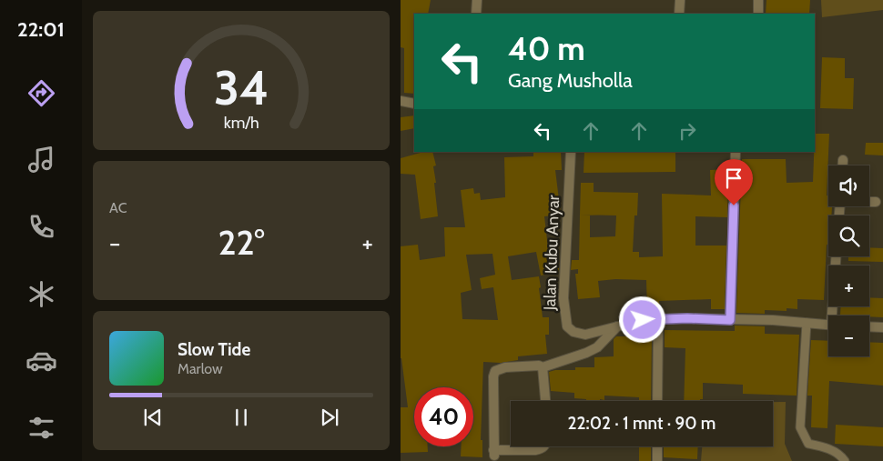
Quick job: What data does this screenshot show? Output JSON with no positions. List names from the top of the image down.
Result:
{
  "streets": {
    "street": ["Jalan Kubu Anyar"]
  },
  "page": {
    "tabs": "22:01",
    "turn": ["40 m", "Gang Musholla"],
    "tile": "AC",
    "map_buttons": ["+", "−"],
    "heat": ["−", "22°", "+"],
    "song": ["Slow Tide", "Marlow"],
    "limit": "40",
    "trip": "22:02 · 1 mnt · 90 m",
    "gauge": ["34", "km/h"]
  }
}
